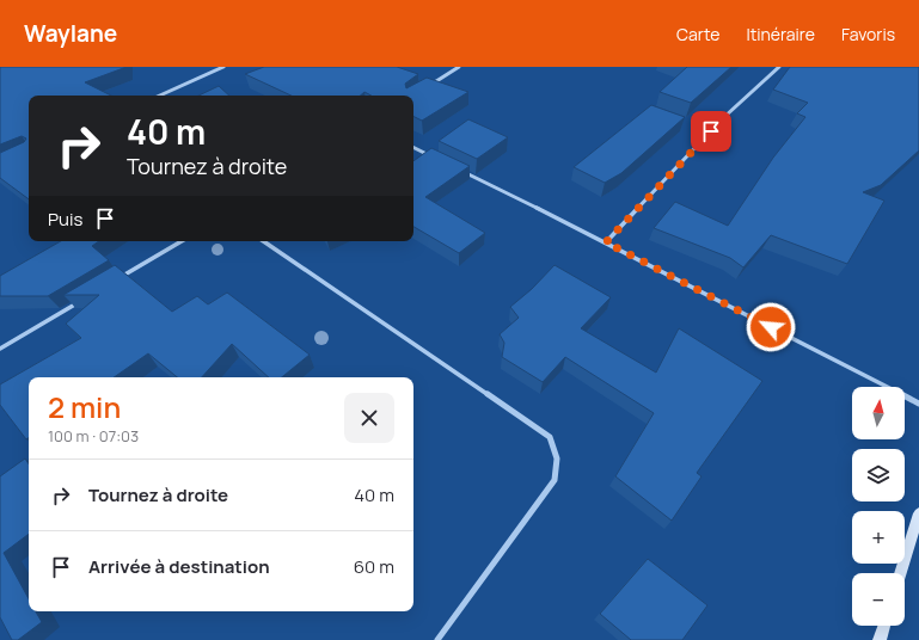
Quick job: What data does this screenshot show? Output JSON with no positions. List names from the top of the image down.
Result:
{
  "north": "top",
  "page": {
    "header": "Waylane",
    "nav": ["Carte", "Itinéraire", "Favoris"],
    "turn": ["40 m", "Tournez à droite"],
    "then": "Puis",
    "heading": ["2 min", "100 m · 07:03"],
    "map_buttons": ["+", "−"],
    "list": [
      {
        "name": "Tournez à droite",
        "value": "40 m"
      },
      {
        "name": "Arrivée à destination",
        "value": "60 m"
      }
    ]
  }
}
